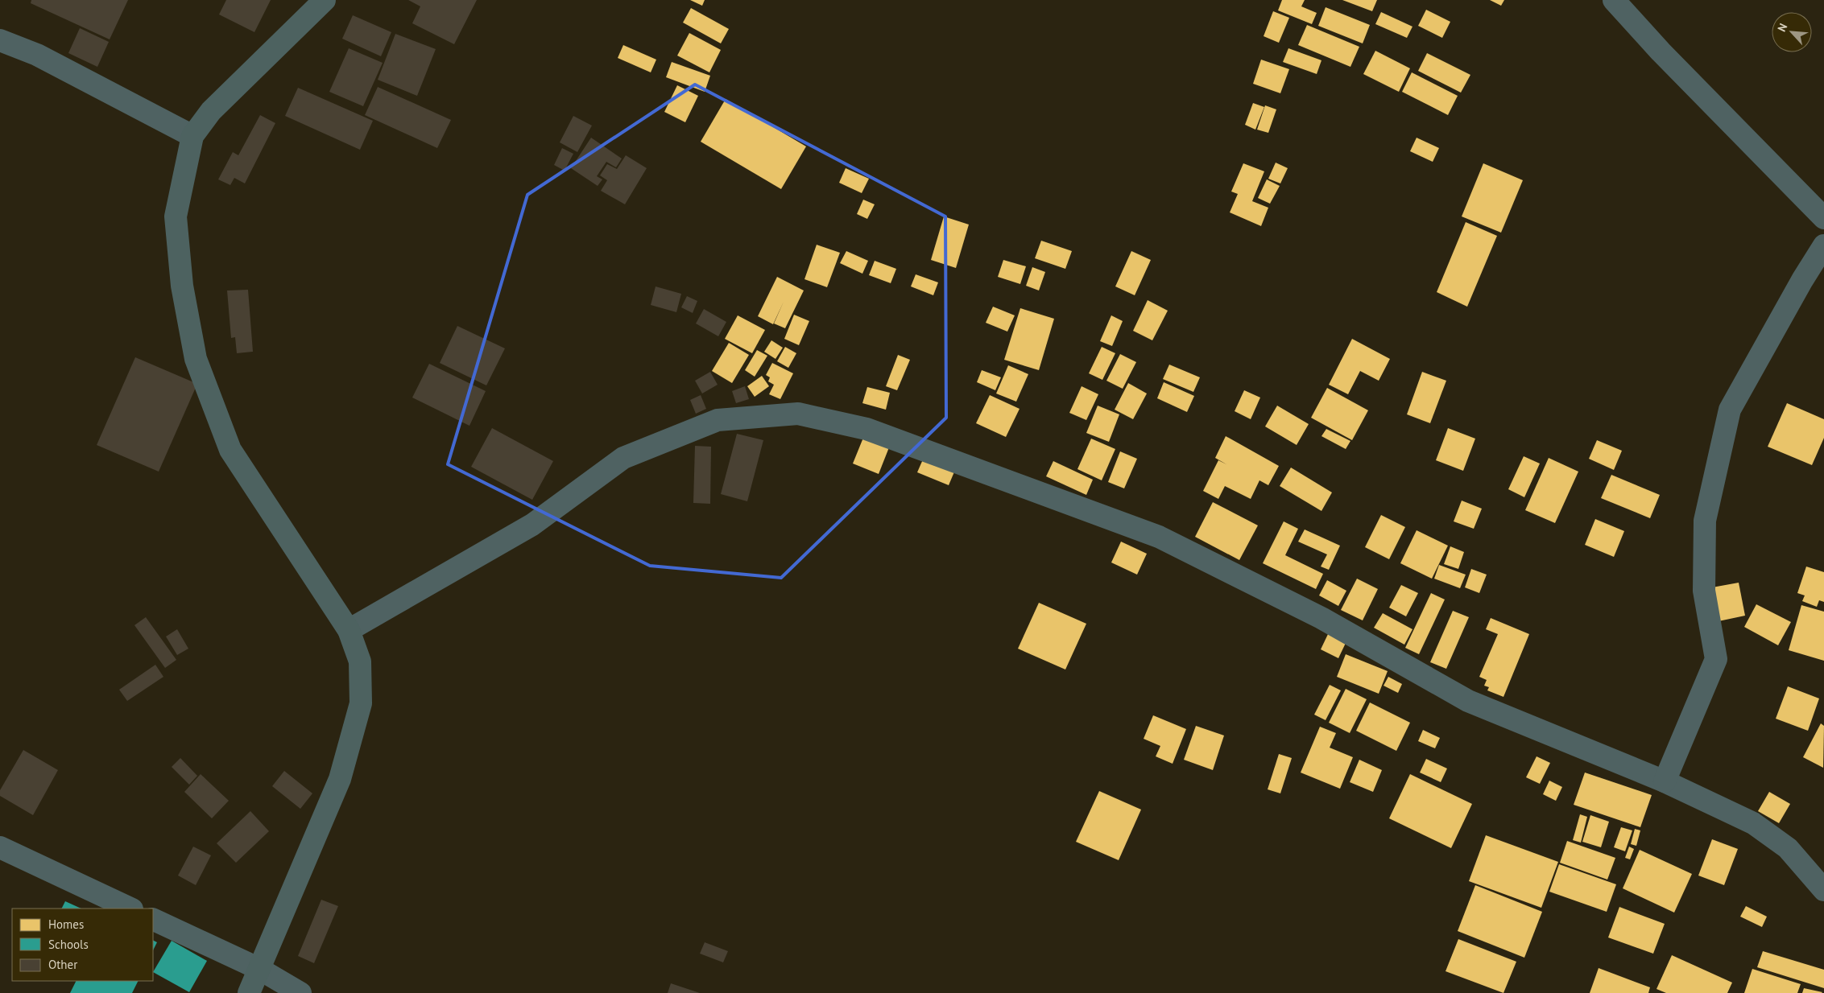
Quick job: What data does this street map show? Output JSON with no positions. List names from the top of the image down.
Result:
{
  "legend": ["Homes", "Schools", "Other"],
  "north": "top left"
}
